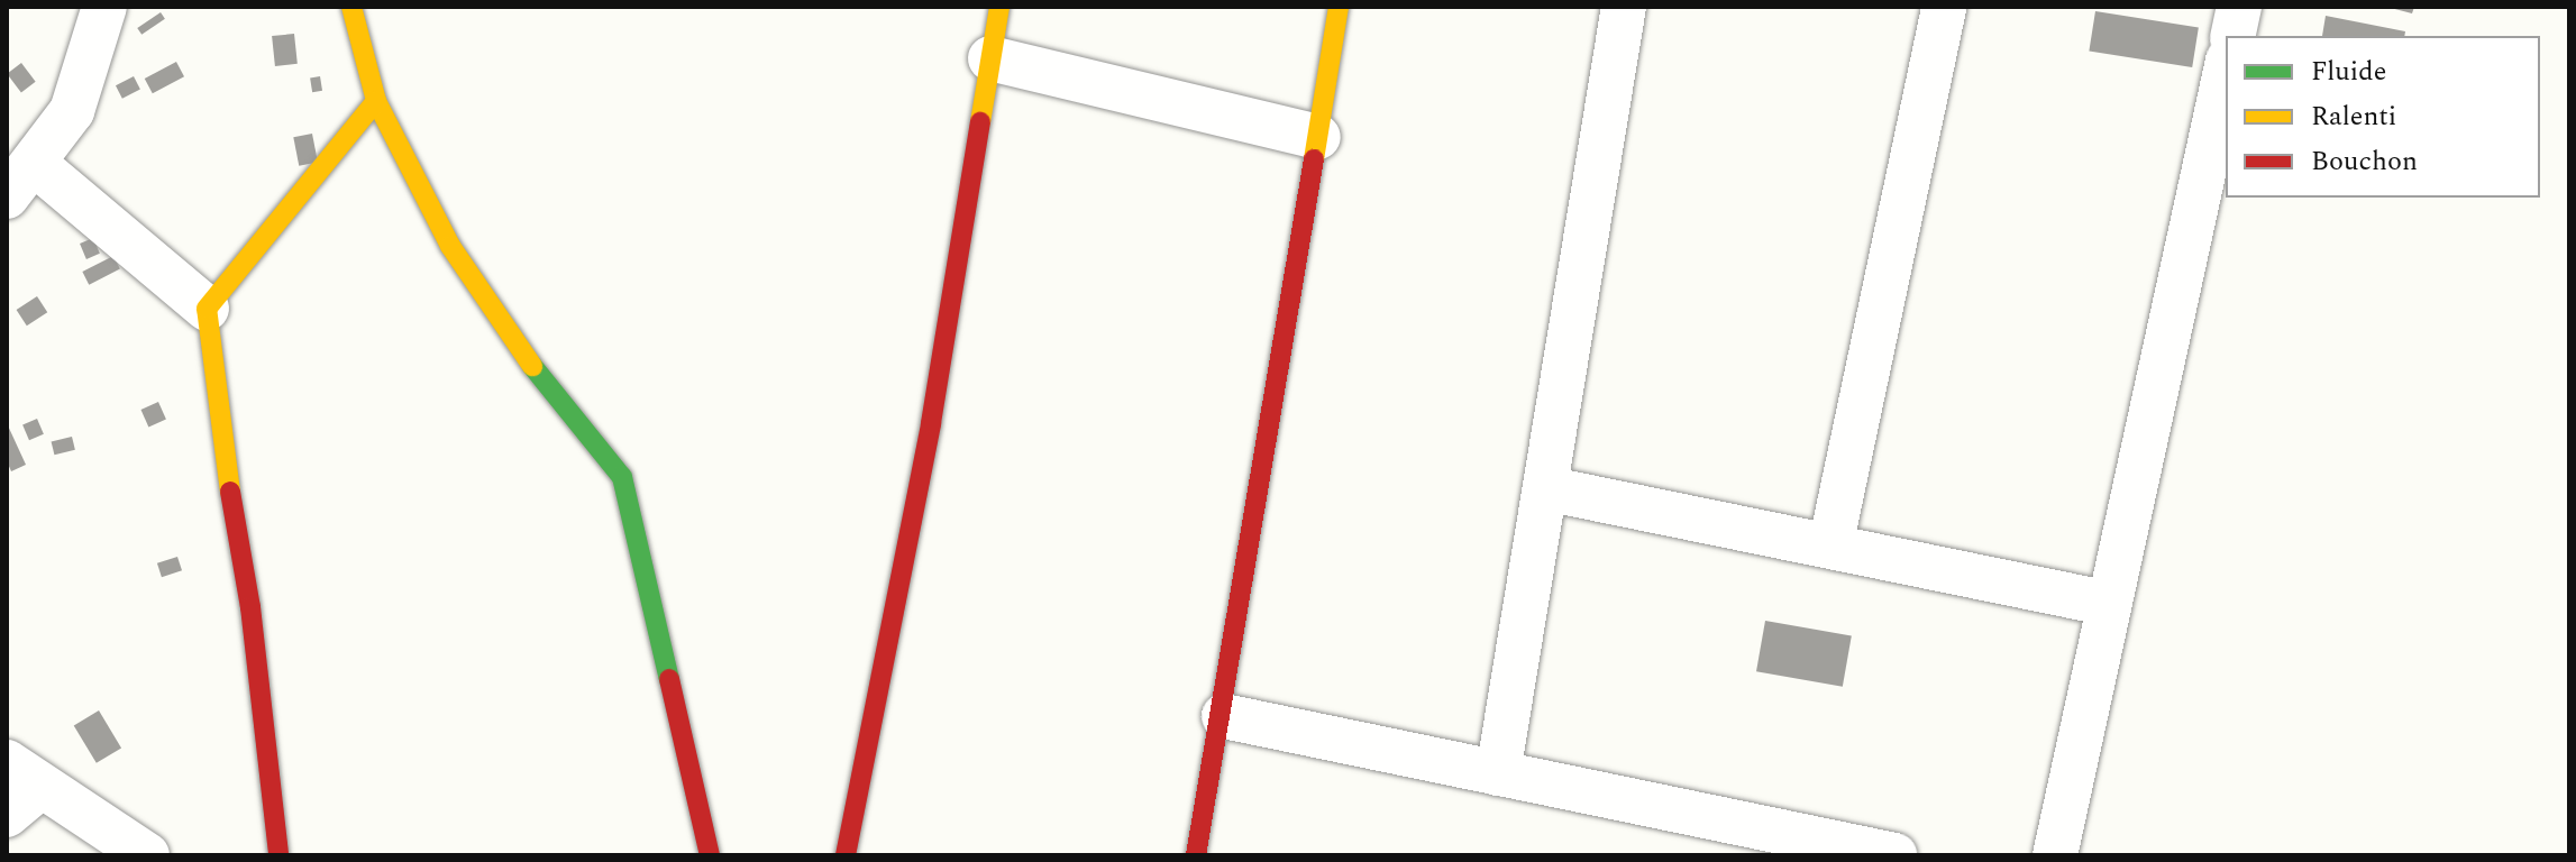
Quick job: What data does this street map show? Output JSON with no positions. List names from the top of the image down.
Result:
{
  "legend": ["Fluide", "Ralenti", "Bouchon"]
}
